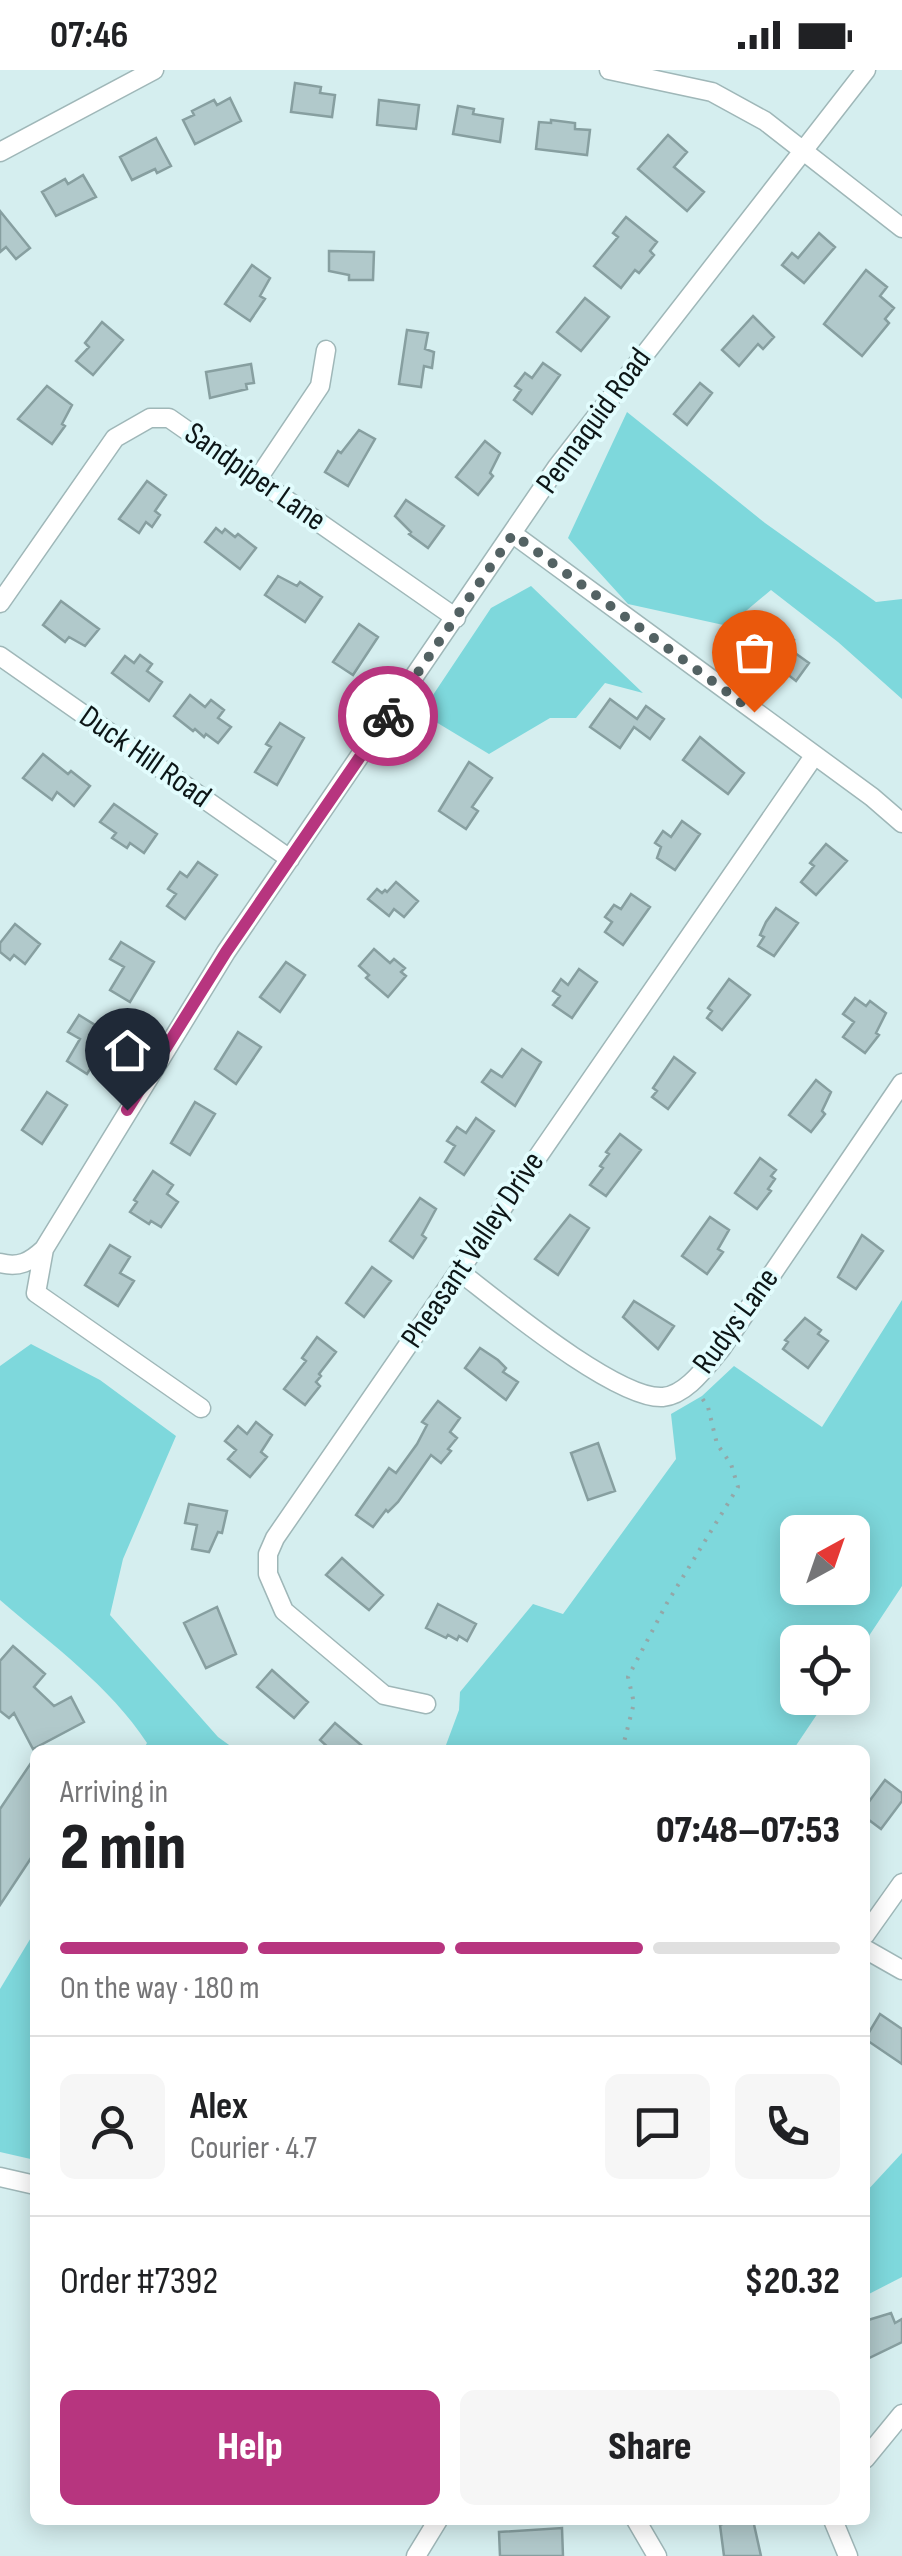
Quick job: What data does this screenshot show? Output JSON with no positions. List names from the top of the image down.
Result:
{
  "streets": {
    "street": [
      "Pennaquid Road",
      "Sandpiper Lane",
      "Duck Hill Road",
      "Pheasant Valley Drive",
      "Rudys Lane"
    ]
  },
  "crossings": [
    ["Pennaquid Road", "Sandpiper Lane"],
    ["Pennaquid Road", "Duck Hill Road"],
    ["Pheasant Valley Drive", "Rudys Lane"]
  ],
  "north": "top right",
  "page": {
    "status": "07:46",
    "heading": ["2 min", "Arriving in", "07:48–07:53"],
    "panel": [
      "Alex",
      "Courier · 4.7",
      "Order #7392",
      "$20.32"
    ],
    "bar": "On the way · 180 m",
    "buttons": ["Help", "Share"]
  }
}
